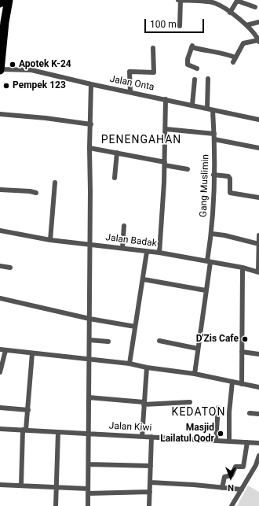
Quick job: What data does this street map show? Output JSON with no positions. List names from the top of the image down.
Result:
{
  "streets": {
    "street": [
      "Jalan Onta",
      "Gang Muslimin",
      "Jalan Badak",
      "Jalan Kiwi"
    ]
  },
  "crossings": [
    ["Jalan Onta", "Gang Muslimin"],
    ["Gang Muslimin", "Jalan Badak"]
  ],
  "districts": ["PENENGAHAN", "KEDATON"],
  "places": [
    "Apotek K-24",
    "Pempek 123",
    "D'Zis Cafe",
    "Masjid Lailatul Qodr"
  ],
  "scale_bar": "100 m",
  "north": "bottom"
}
